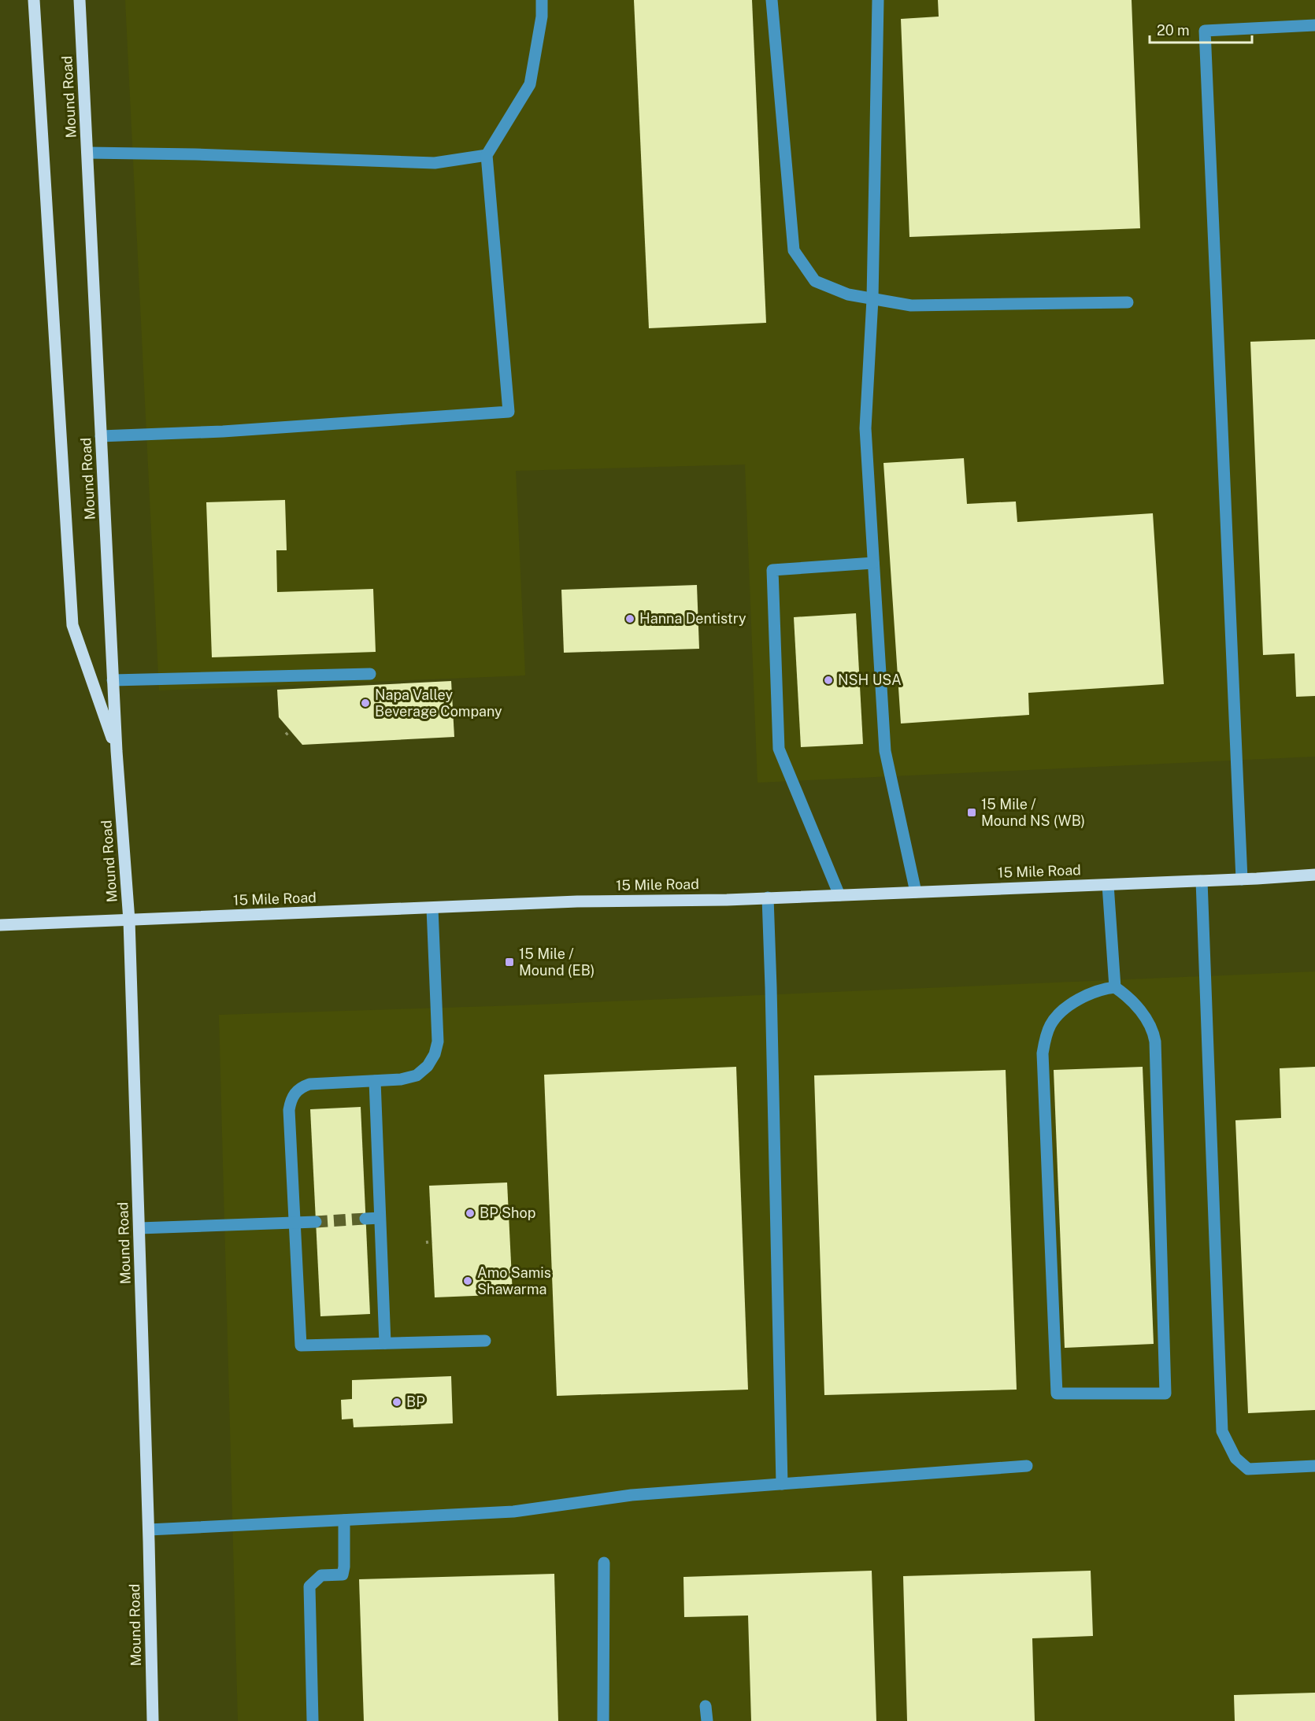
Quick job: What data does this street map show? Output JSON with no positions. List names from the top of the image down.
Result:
{
  "streets": {
    "main road": ["Mound Road", "15 Mile Road"]
  },
  "crossings": [
    ["Mound Road", "15 Mile Road"]
  ],
  "places": {
    "other": [
      "Hanna Dentistry",
      "NSH USA",
      "Napa Valley Beverage Company",
      "BP Shop",
      "Amo Samis Shawarma",
      "BP"
    ],
    "transit": ["15 Mile / Mound NS (WB)", "15 Mile / Mound (EB)"]
  },
  "scale_bar": "20 m"
}
